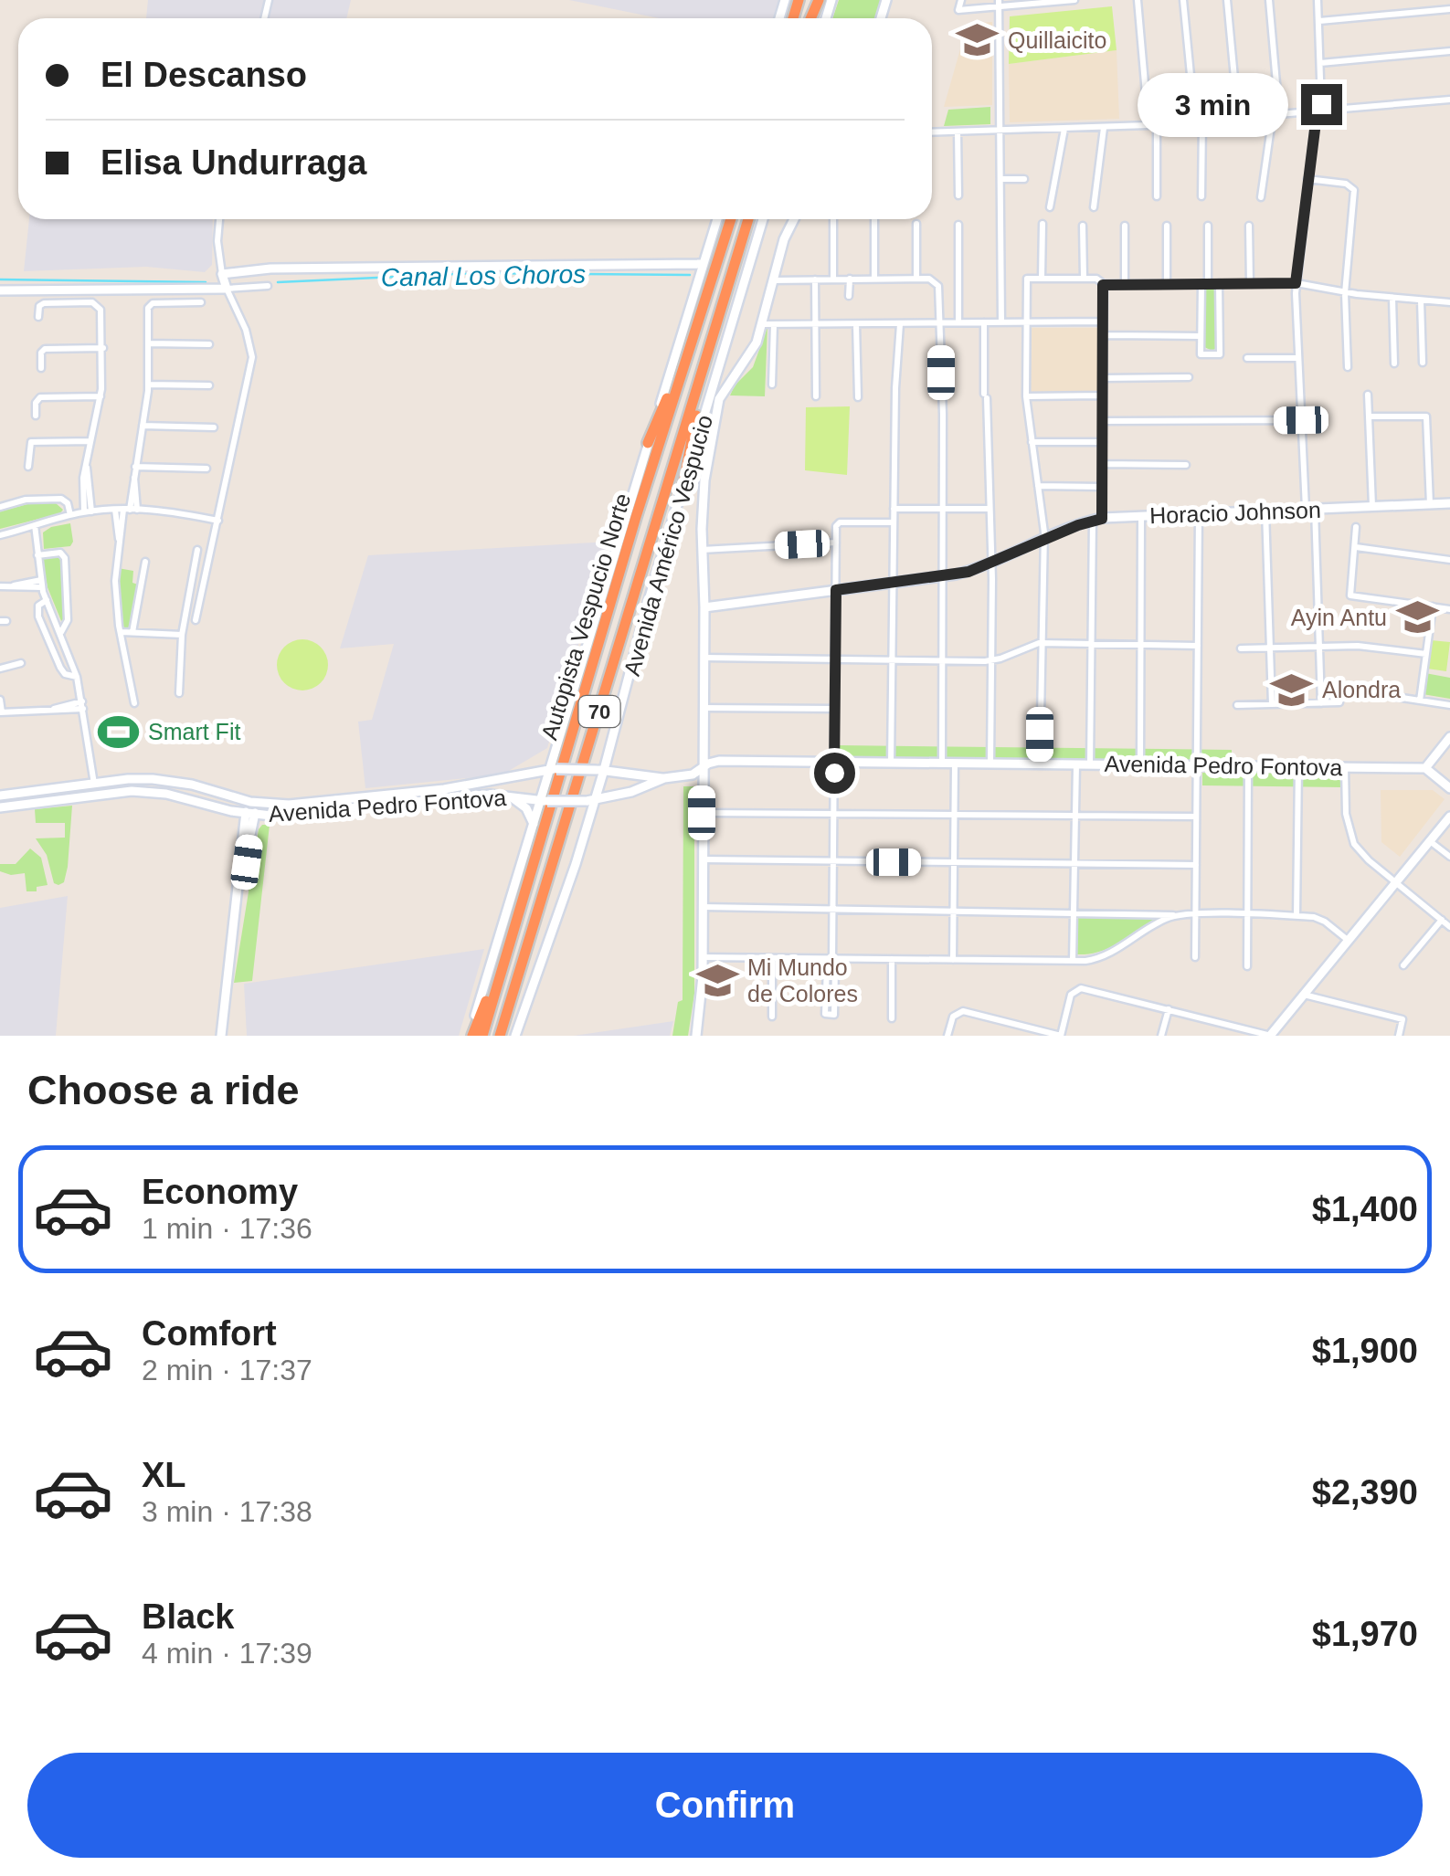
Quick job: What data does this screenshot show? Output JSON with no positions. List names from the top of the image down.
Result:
{
  "streets": {
    "highway": ["Autopista Vespucio Norte", "70"],
    "street": ["Horacio Johnson", "Avenida Américo Vespucio", "Avenida Pedro Fontova"]
  },
  "crossings": [
    ["Avenida Américo Vespucio", "Avenida Pedro Fontova"]
  ],
  "water": ["Canal Los Choros"],
  "places": {
    "school or university": [
      "Quillaicito",
      "Ayin Antu",
      "Alondra",
      "Mi Mundo de Colores"
    ],
    "sports": ["Smart Fit"]
  },
  "page": {
    "banner": ["El Descanso", "Elisa Undurraga"],
    "bubble": "3 min",
    "heading": "Choose a ride",
    "list": [
      {
        "name": "Economy",
        "note": "1 min · 17:36",
        "value": "$1,400"
      },
      {
        "name": "Comfort",
        "note": "2 min · 17:37",
        "value": "$1,900"
      },
      {
        "name": "XL",
        "note": "3 min · 17:38",
        "value": "$2,390"
      },
      {
        "name": "Black",
        "note": "4 min · 17:39",
        "value": "$1,970"
      }
    ],
    "buttons": "Confirm"
  }
}
